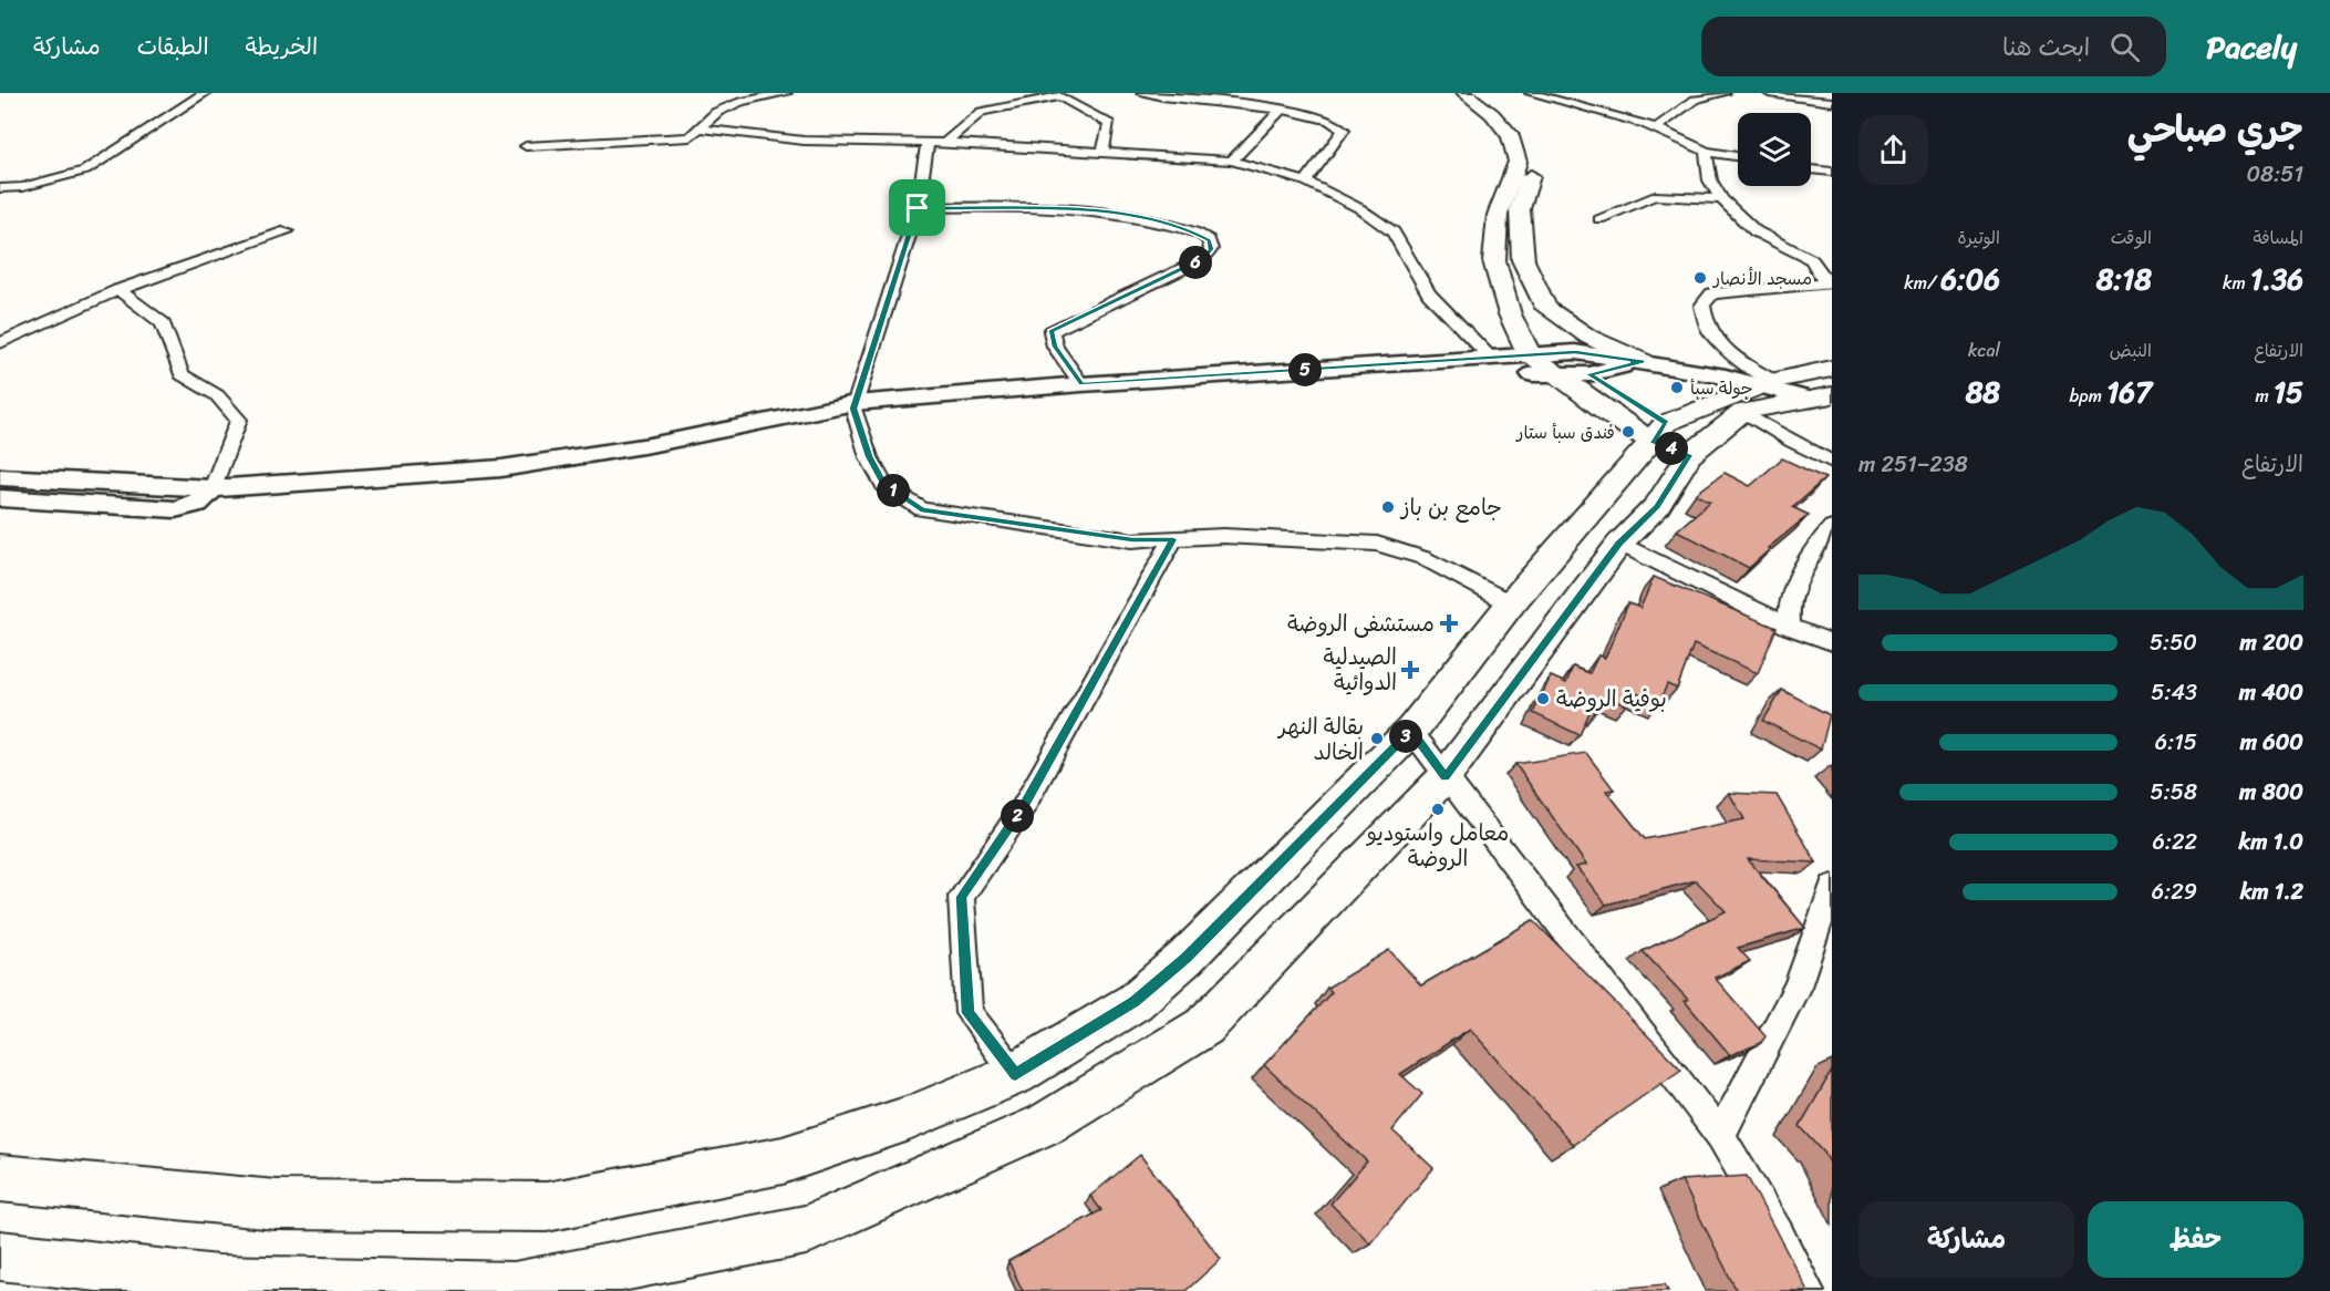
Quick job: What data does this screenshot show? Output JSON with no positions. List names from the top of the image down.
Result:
{
  "places": {
    "other": [
      "مسجد الأنصار",
      "جولة سبأ",
      "فندق سبأ ستار",
      "جامع بن باز",
      "بوفية الروضة",
      "بقالة النهر الخالد",
      "معامل واستوديو الروضة"
    ],
    "health": ["مستشفى الروضة", "الصيدلية الدوائية"]
  },
  "page": {
    "header": "Pacely",
    "search": "ابحث هنا",
    "nav": ["الخريطة", "الطبقات", "مشاركة"],
    "heading": ["جري صباحي", "08:51"],
    "stats": [
      ["المسافة", "1.36 km"],
      ["الوقت", "8:18"],
      ["الوتيرة", "6:06 /km"],
      ["الارتفاع", "15 m"],
      ["النبض", "167 bpm"],
      ["kcal", "88"]
    ],
    "pins": [
      "6",
      "5",
      "4",
      "1",
      "3",
      "2"
    ],
    "chart": ["الارتفاع", "238–251 m"],
    "list": [
      {
        "name": "200 m",
        "note": "5:50"
      },
      {
        "name": "400 m",
        "note": "5:43"
      },
      {
        "name": "600 m",
        "note": "6:15"
      },
      {
        "name": "800 m",
        "note": "5:58"
      },
      {
        "name": "1.0 km",
        "note": "6:22"
      },
      {
        "name": "1.2 km",
        "note": "6:29"
      }
    ],
    "buttons": ["حفظ", "مشاركة"]
  }
}
